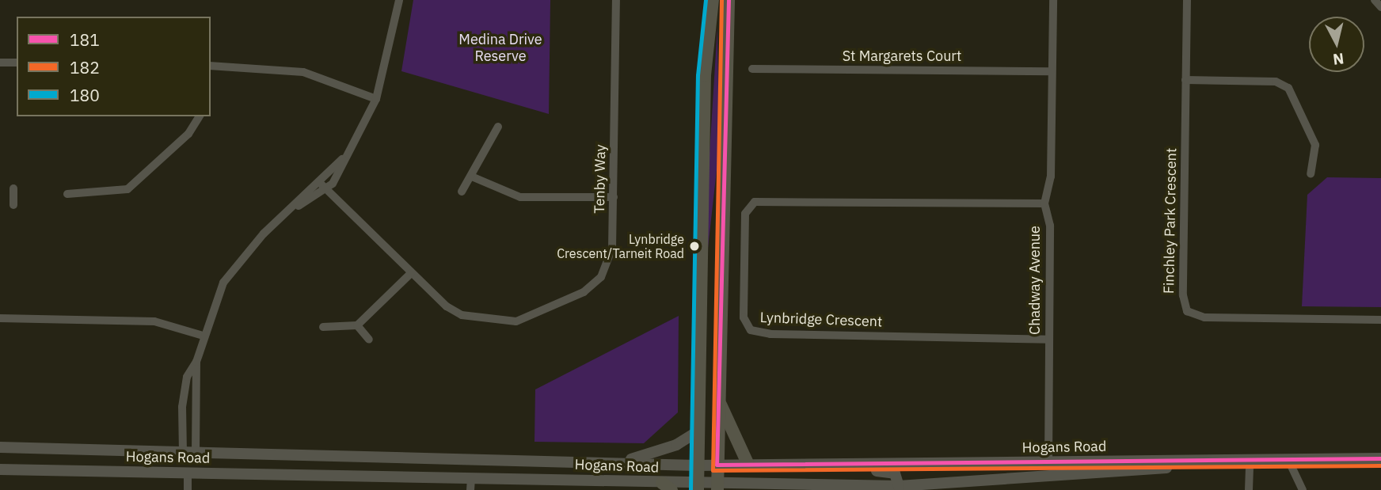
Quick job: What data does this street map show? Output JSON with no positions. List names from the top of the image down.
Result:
{
  "streets": {
    "street": [
      "St Margarets Court",
      "Tenby Way",
      "Finchley Park Crescent",
      "Chadway Avenue",
      "Lynbridge Crescent",
      "Hogans Road"
    ]
  },
  "crossings": [
    ["St Margarets Court", "Chadway Avenue"],
    ["Chadway Avenue", "Lynbridge Crescent"],
    ["Chadway Avenue", "Hogans Road"]
  ],
  "parks": ["Medina Drive Reserve"],
  "places": ["Lynbridge Crescent/Tarneit Road"],
  "lines": ["transit line 181", "transit line 182", "transit line 180"],
  "legend": ["181", "182", "180"],
  "north": "bottom"
}
